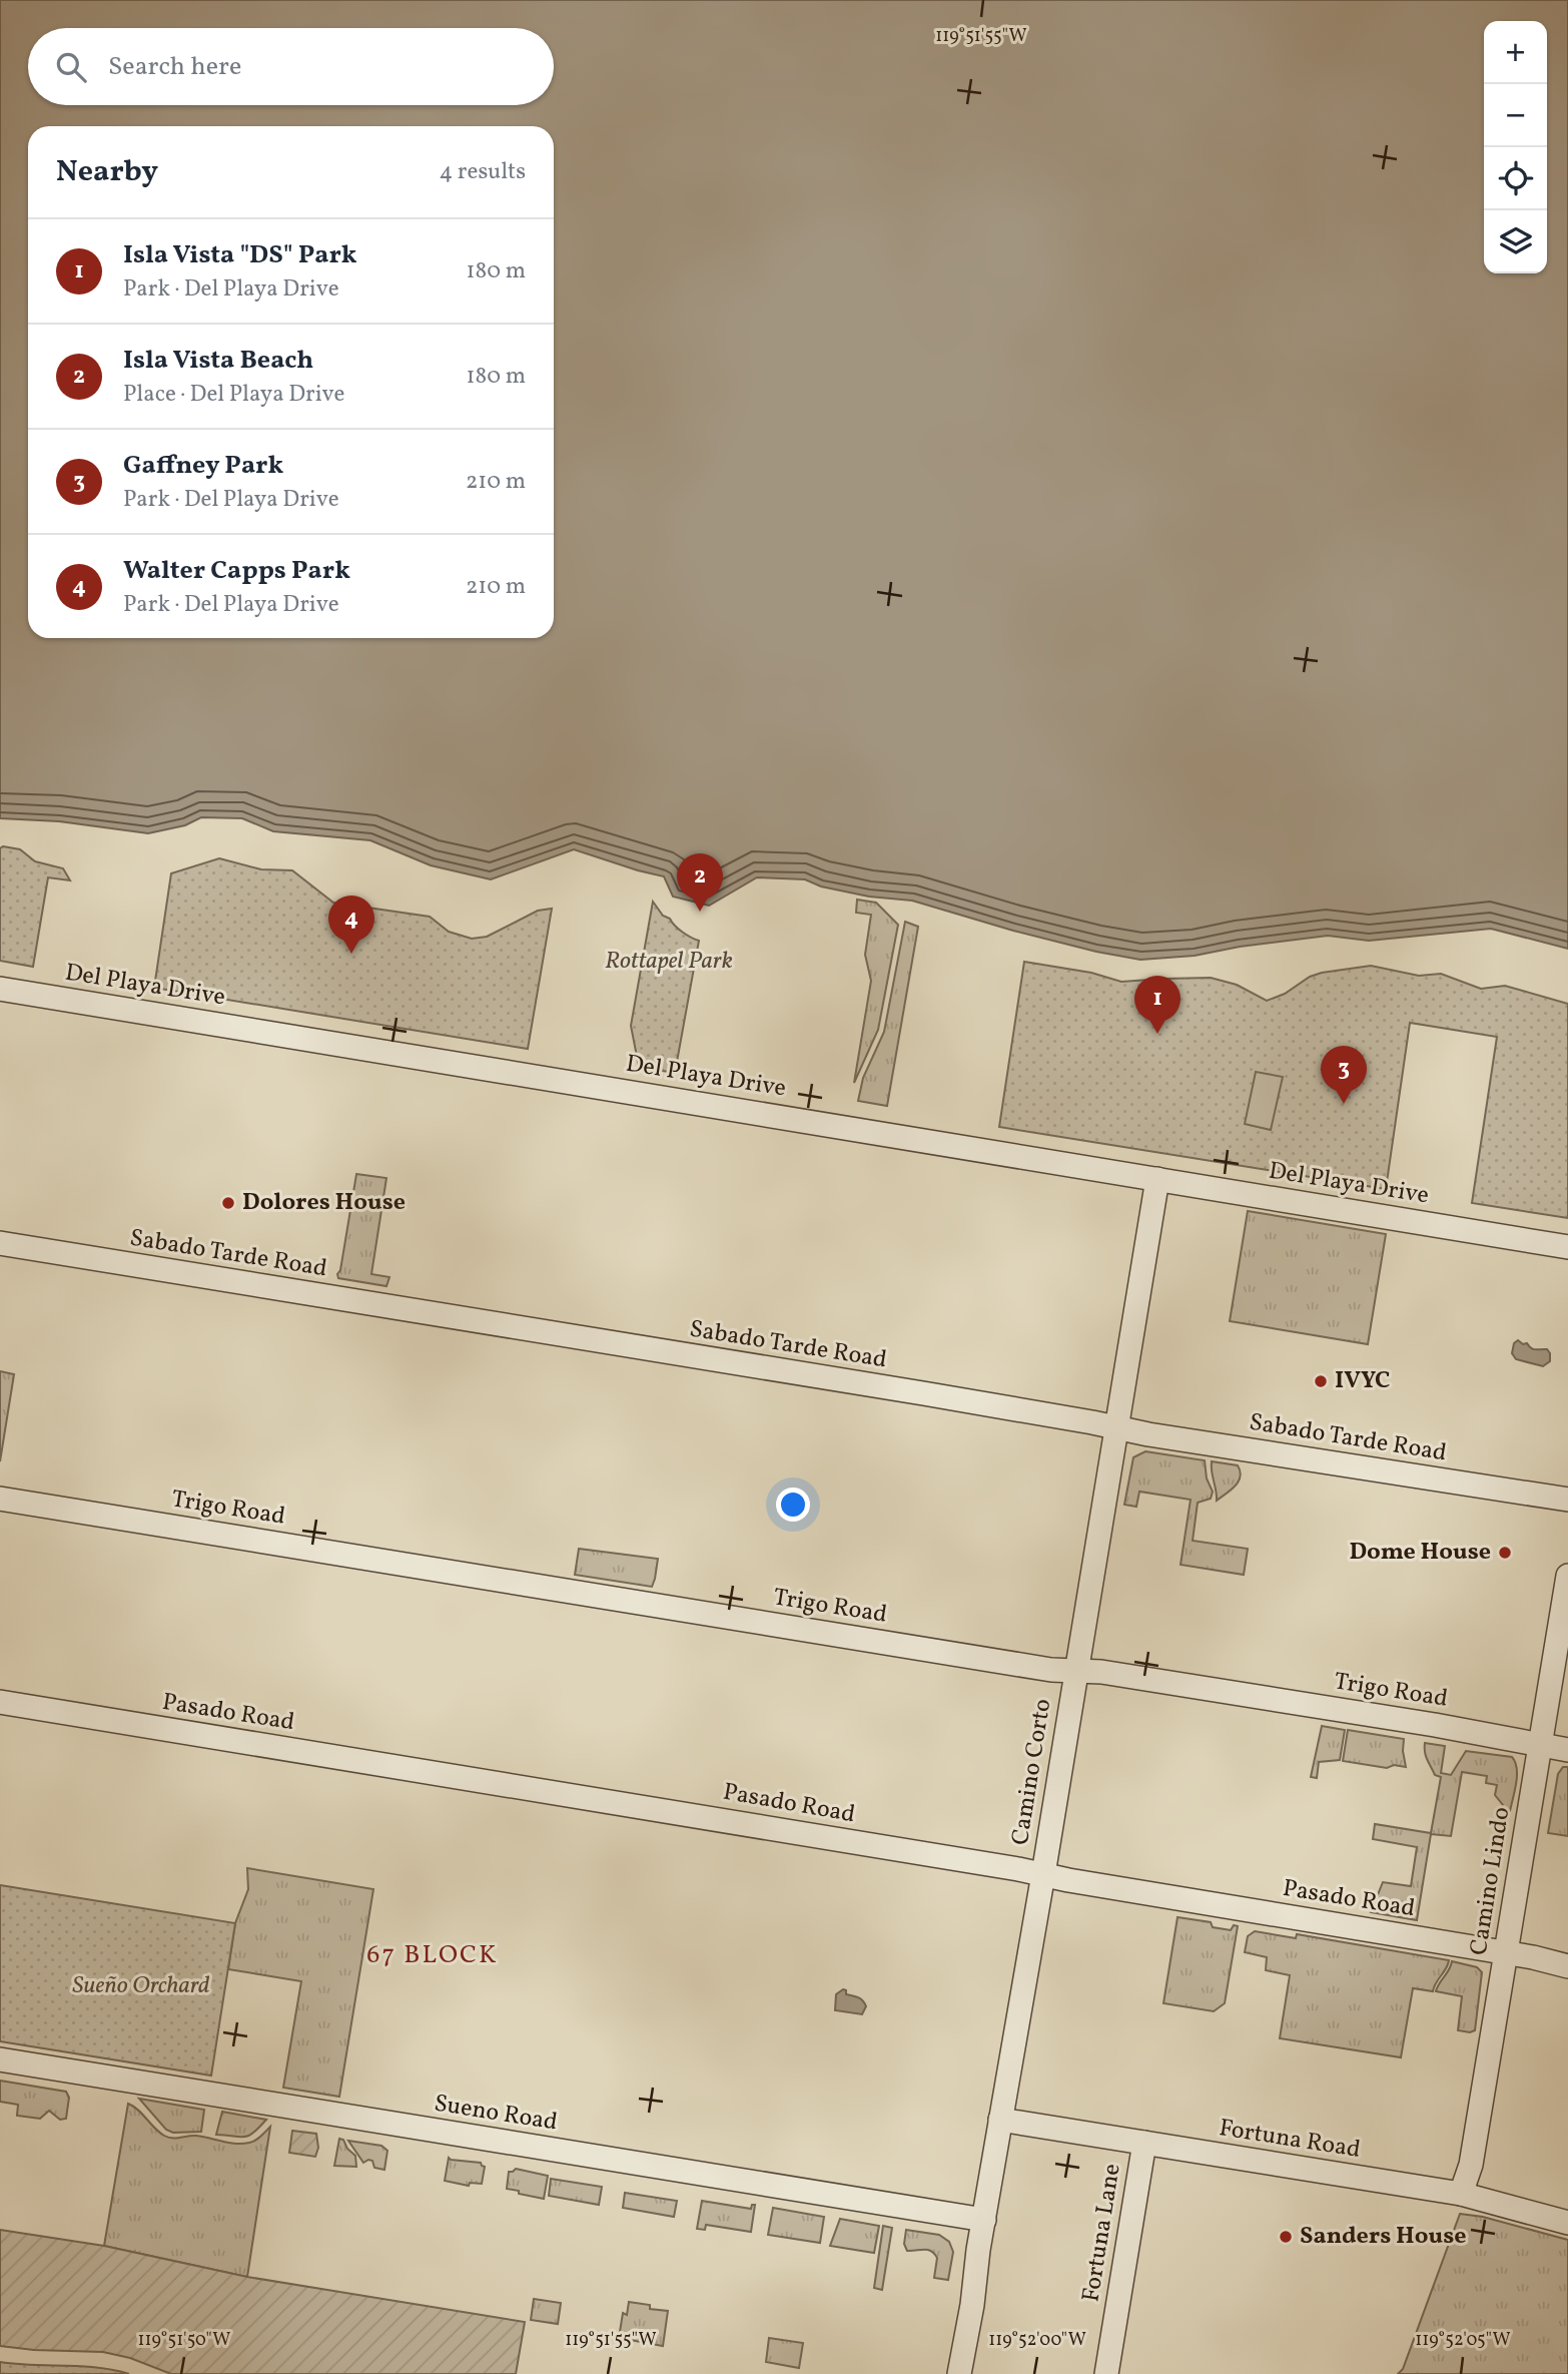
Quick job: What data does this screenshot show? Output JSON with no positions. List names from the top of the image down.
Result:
{
  "streets": {
    "street": [
      "Del Playa Drive",
      "Sabado Tarde Road",
      "Trigo Road",
      "Pasado Road",
      "Camino Corto",
      "Camino Lindo",
      "Sueno Road",
      "Fortuna Road",
      "Fortuna Lane"
    ]
  },
  "crossings": [
    ["Del Playa Drive", "Camino Corto"],
    ["Sabado Tarde Road", "Camino Corto"],
    ["Trigo Road", "Camino Corto"],
    ["Trigo Road", "Camino Lindo"],
    ["Pasado Road", "Camino Corto"],
    ["Pasado Road", "Camino Lindo"],
    ["Camino Corto", "Sueno Road"],
    ["Camino Corto", "Fortuna Road"],
    ["Camino Lindo", "Fortuna Road"],
    ["Fortuna Road", "Fortuna Lane"]
  ],
  "districts": ["67 BLOCK"],
  "parks": ["Rottapel Park", "Sueño Orchard"],
  "places": [
    "Dolores House",
    "IVYC",
    "Dome House",
    "Sanders House"
  ],
  "page": {
    "map_buttons": ["+", "−"],
    "search": "Search here",
    "heading": ["Nearby", "4 results"],
    "list": [
      {
        "mark": "1",
        "name": "Isla Vista \"DS\" Park",
        "note": "Park · Del Playa Drive",
        "value": "180 m"
      },
      {
        "mark": "2",
        "name": "Isla Vista Beach",
        "note": "Place · Del Playa Drive",
        "value": "180 m"
      },
      {
        "mark": "3",
        "name": "Gaffney Park",
        "note": "Park · Del Playa Drive",
        "value": "210 m"
      },
      {
        "mark": "4",
        "name": "Walter Capps Park",
        "note": "Park · Del Playa Drive",
        "value": "210 m"
      }
    ],
    "pins": [
      "2",
      "4",
      "1",
      "3"
    ]
  },
  "coordinates": [
    "119°51'55\"W",
    "119°51'50\"W",
    "119°52'00\"W",
    "119°52'05\"W"
  ]
}
